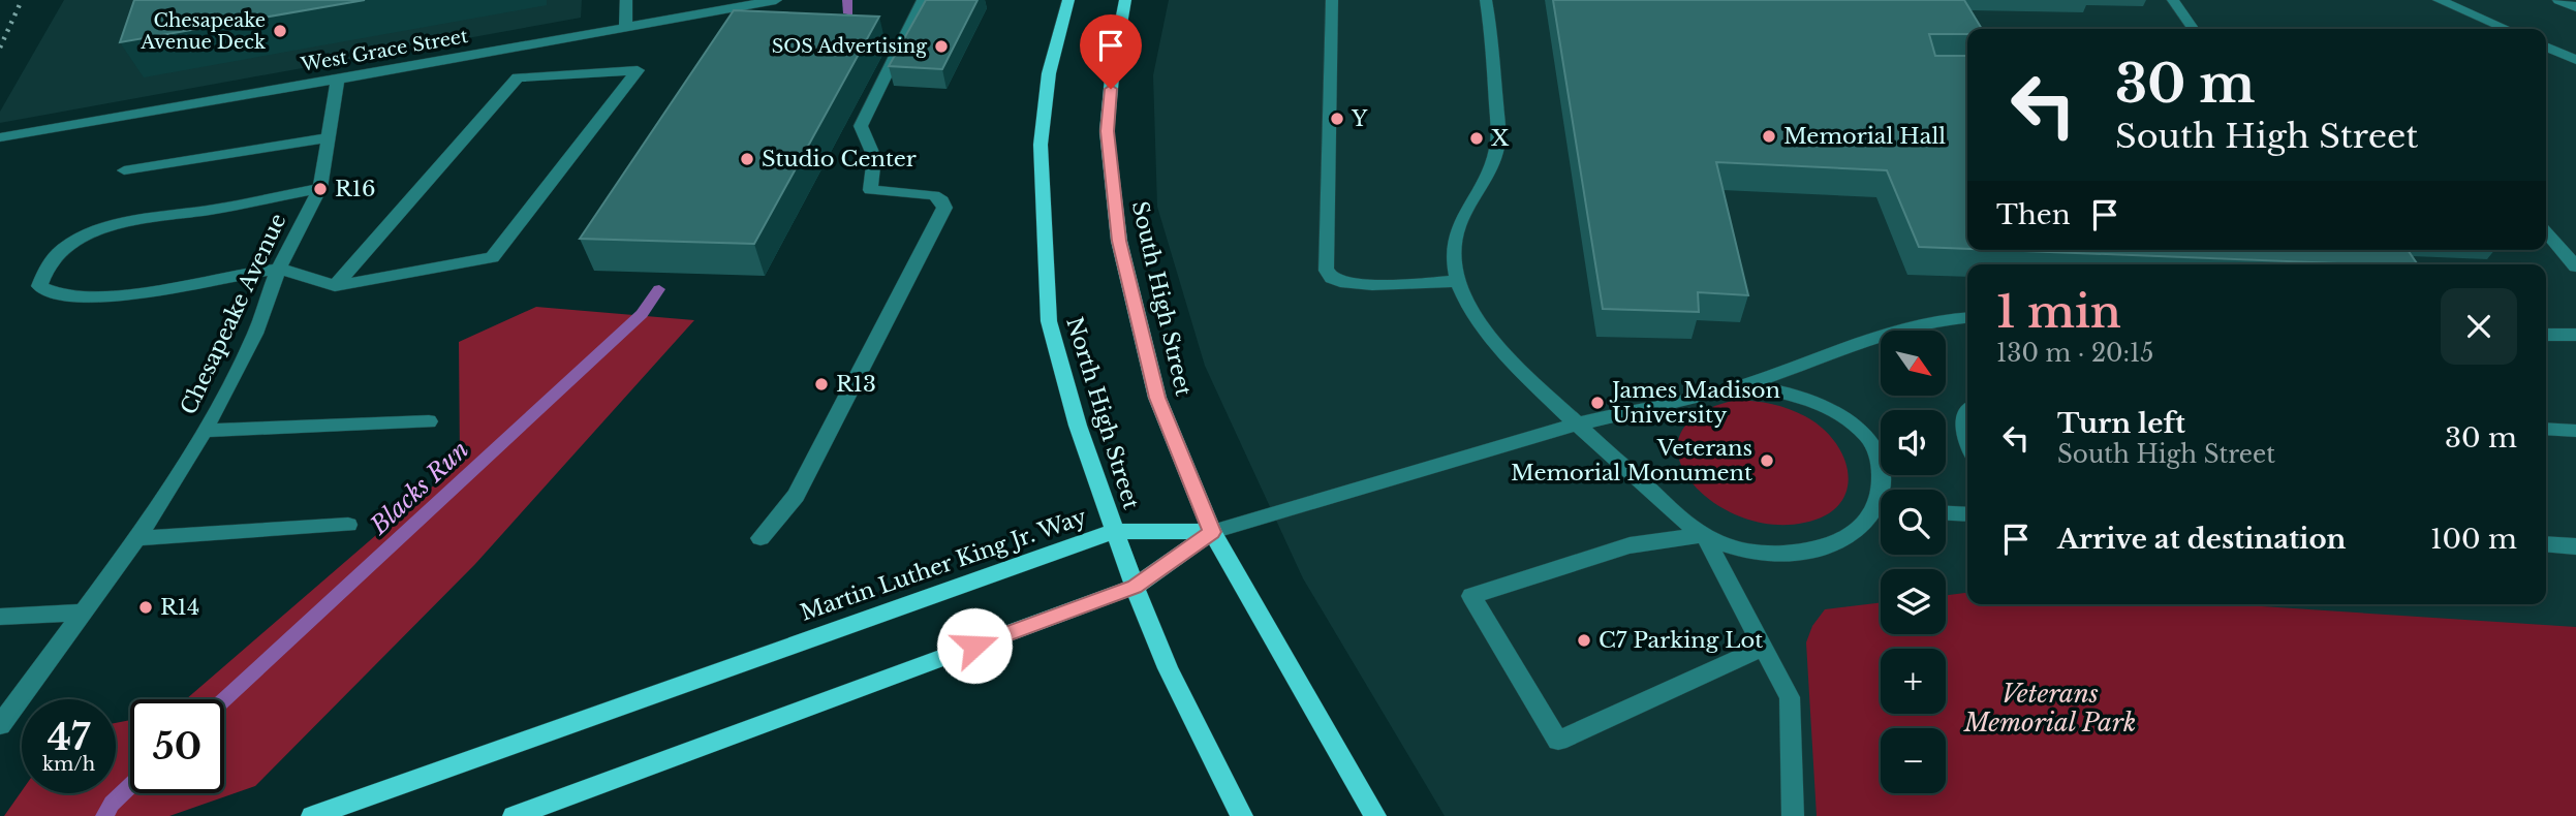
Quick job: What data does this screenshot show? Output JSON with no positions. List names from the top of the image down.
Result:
{
  "streets": {
    "main road": ["South High Street", "North High Street", "Martin Luther King Jr. Way"],
    "street": ["West Grace Street", "Chesapeake Avenue"]
  },
  "crossings": [
    ["West Grace Street", "Chesapeake Avenue"],
    ["South High Street", "Martin Luther King Jr. Way"],
    ["North High Street", "Martin Luther King Jr. Way"]
  ],
  "water": ["Blacks Run"],
  "parks": ["Veterans Memorial Park"],
  "places": [
    "Chesapeake Avenue Deck",
    "SOS Advertising",
    "Y",
    "Memorial Hall",
    "X",
    "Studio Center",
    "R16",
    "R13",
    "James Madison University",
    "Veterans Memorial Monument",
    "R14",
    "C7 Parking Lot"
  ],
  "north": "bottom right",
  "page": {
    "turn": ["30 m", "South High Street"],
    "then": "Then",
    "heading": ["1 min", "130 m · 20:15"],
    "map_buttons": ["+", "−"],
    "list": [
      {
        "name": "Turn left",
        "note": "South High Street",
        "value": "30 m"
      },
      {
        "name": "Arrive at destination",
        "value": "100 m"
      }
    ],
    "speed": "47 km/h",
    "limit": "50"
  }
}
